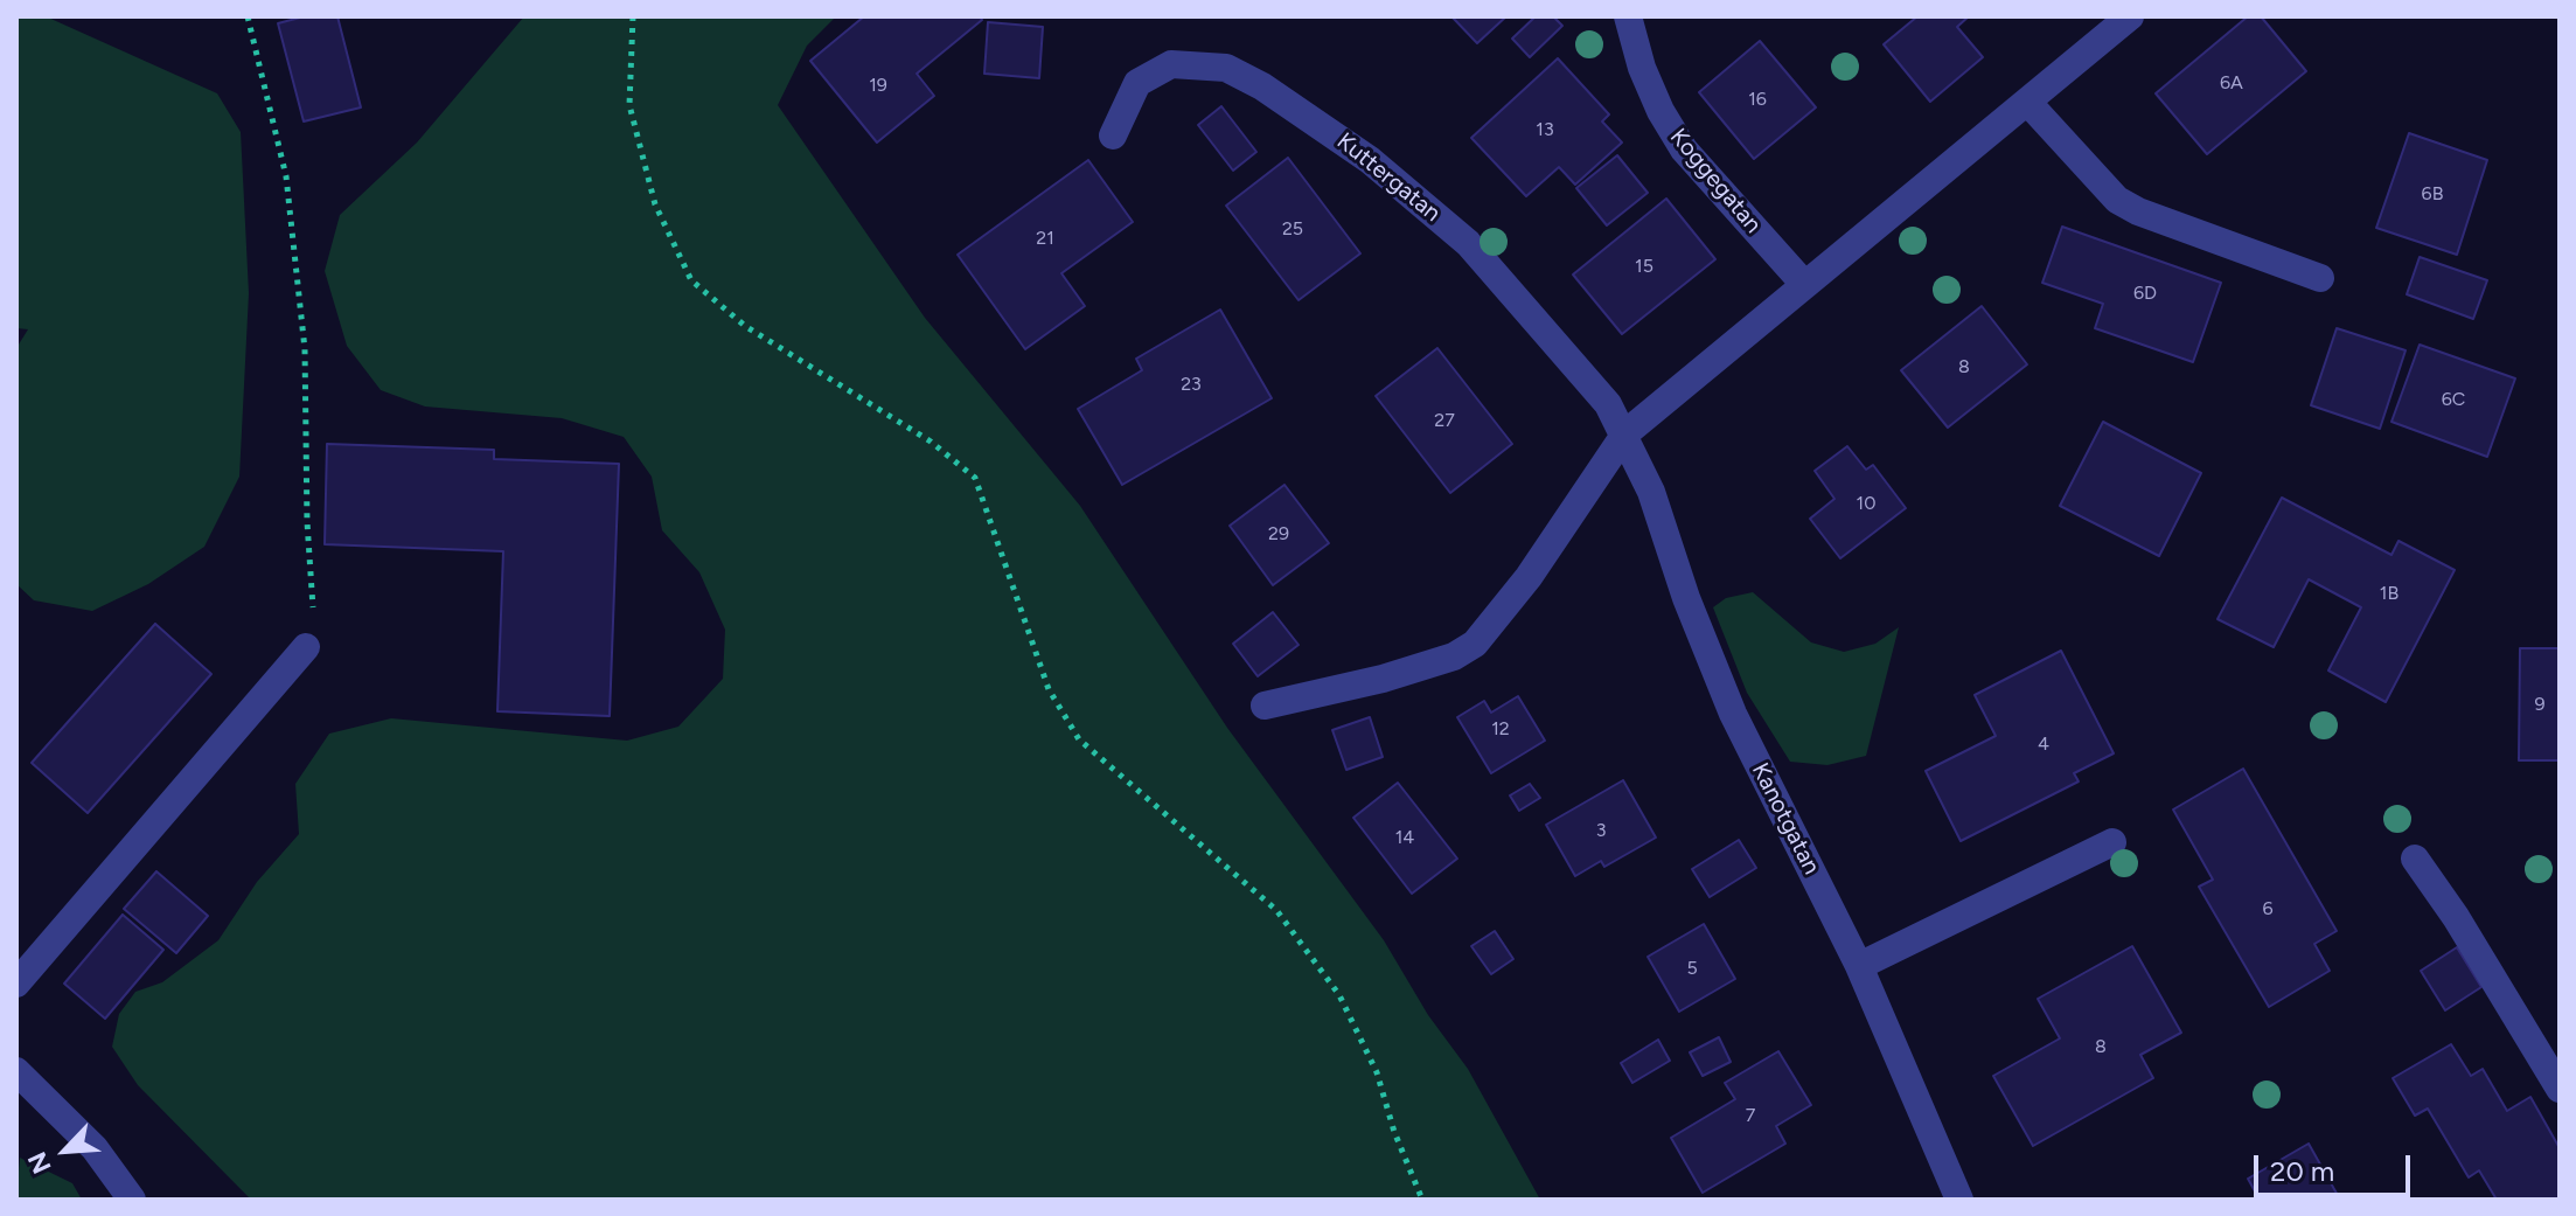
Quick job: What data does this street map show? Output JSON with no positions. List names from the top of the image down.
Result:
{
  "streets": {
    "street": ["Kuttergatan", "Koggegatan", "Kanotgatan"]
  },
  "crossings": [
    ["Kuttergatan", "Kanotgatan"]
  ],
  "house_numbers": [
    "6A",
    "19",
    "16",
    "13",
    "6B",
    "25",
    "21",
    "15",
    "6D",
    "8",
    "23",
    "6C",
    "27",
    "10",
    "29",
    "1B",
    "9",
    "12",
    "4",
    "3",
    "14",
    "6",
    "5",
    "8",
    "7"
  ],
  "scale_bar": "20 m",
  "north": "bottom left"
}
